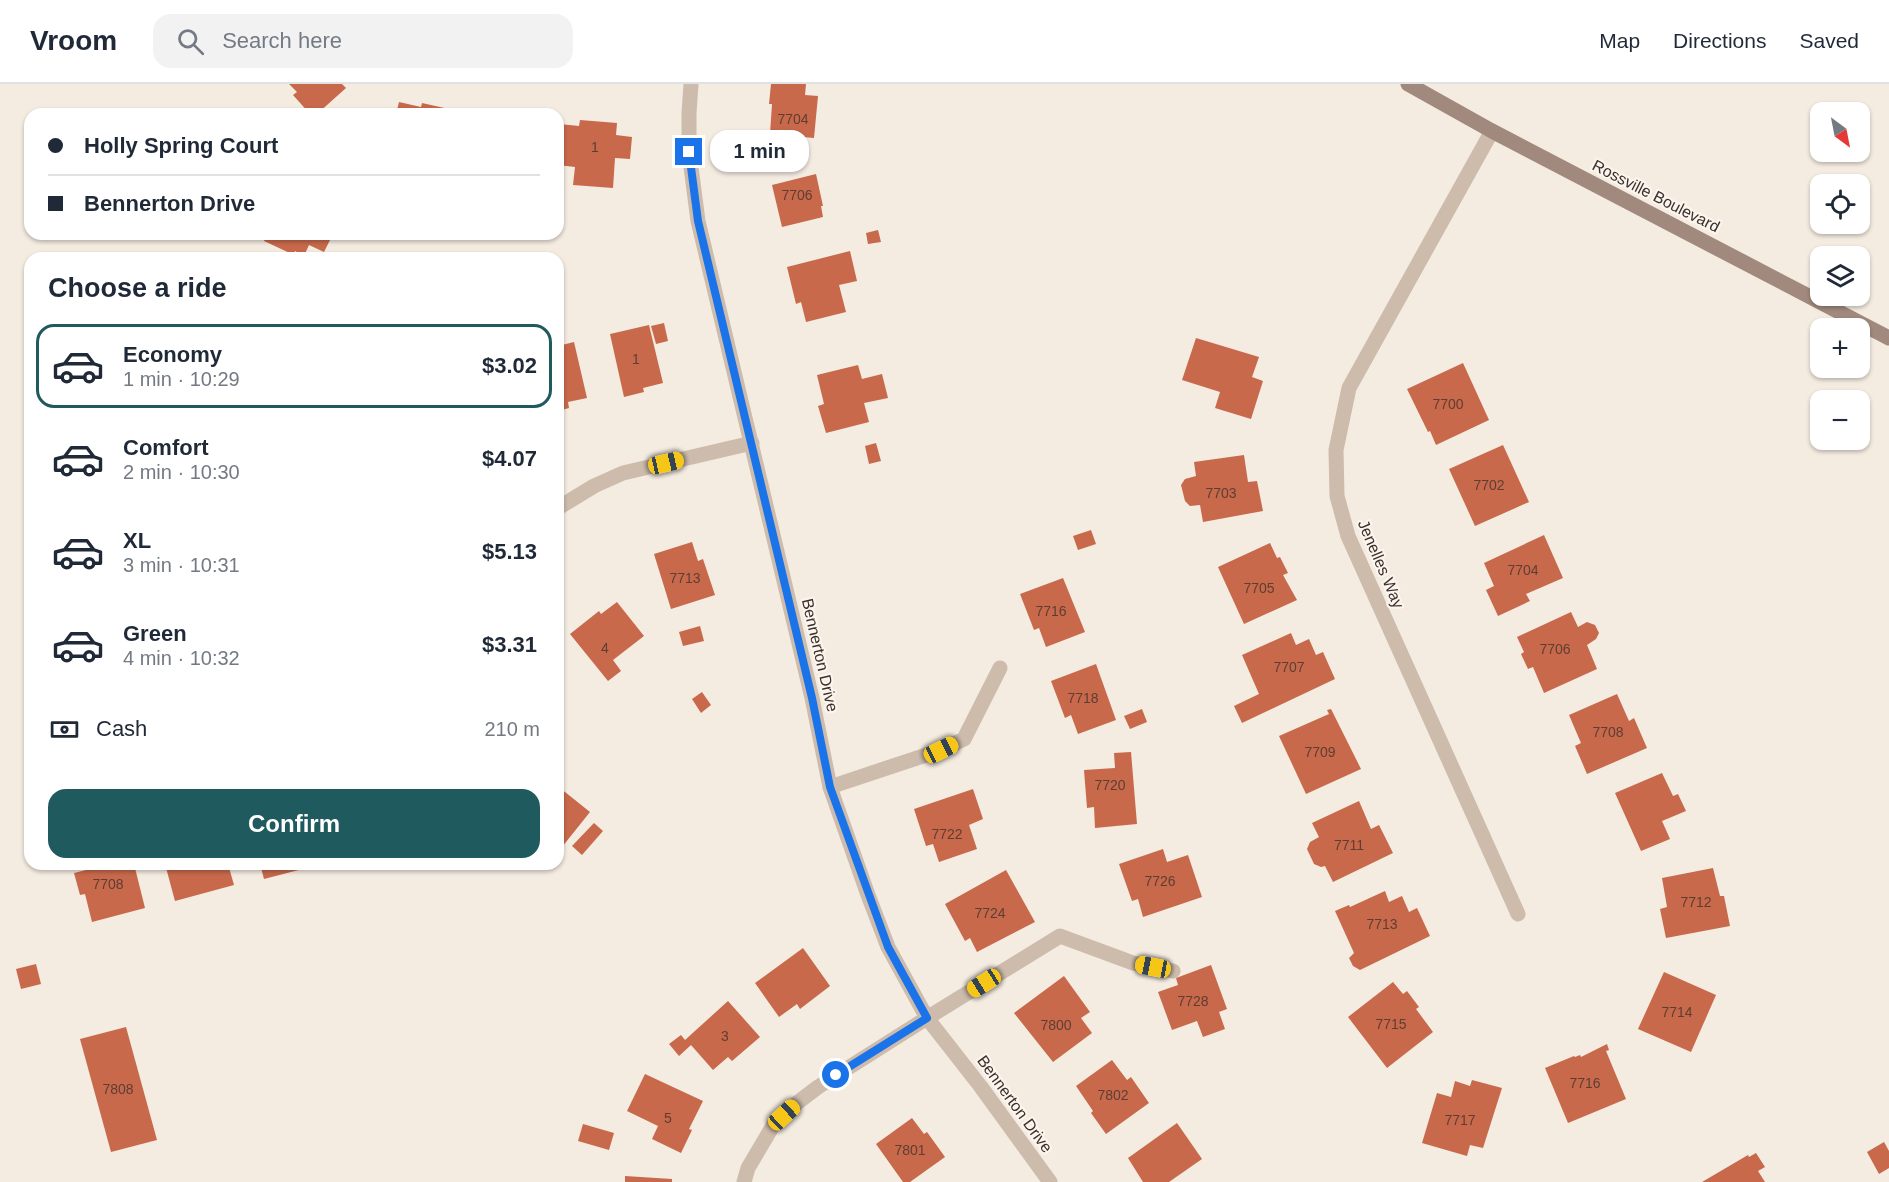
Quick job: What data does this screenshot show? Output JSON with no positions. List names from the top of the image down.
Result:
{
  "streets": {
    "main road": ["Rossville Boulevard"],
    "street": ["Jenelles Way", "Bennerton Drive"]
  },
  "crossings": [
    ["Rossville Boulevard", "Jenelles Way"]
  ],
  "house_numbers": [
    "7704",
    "1",
    "7706",
    "1",
    "7700",
    "7702",
    "7703",
    "7704",
    "7713",
    "7705",
    "7716",
    "4",
    "7706",
    "7707",
    "7718",
    "7708",
    "7709",
    "7720",
    "7722",
    "7711",
    "7726",
    "7708",
    "7712",
    "7724",
    "7713",
    "7728",
    "7714",
    "7715",
    "7800",
    "3",
    "7716",
    "7808",
    "7802",
    "5",
    "7717",
    "7801"
  ],
  "north": "bottom right",
  "page": {
    "header": "Vroom",
    "search": "Search here",
    "nav": ["Map", "Directions", "Saved"],
    "map_buttons": ["+", "−"],
    "banner": ["Holly Spring Court", "Bennerton Drive"],
    "bubble": "1 min",
    "heading": "Choose a ride",
    "list": [
      {
        "name": "Economy",
        "note": "1 min · 10:29",
        "value": "$3.02"
      },
      {
        "name": "Comfort",
        "note": "2 min · 10:30",
        "value": "$4.07"
      },
      {
        "name": "XL",
        "note": "3 min · 10:31",
        "value": "$5.13"
      },
      {
        "name": "Green",
        "note": "4 min · 10:32",
        "value": "$3.31"
      }
    ],
    "pay": ["Cash", "210 m"],
    "buttons": "Confirm"
  }
}
